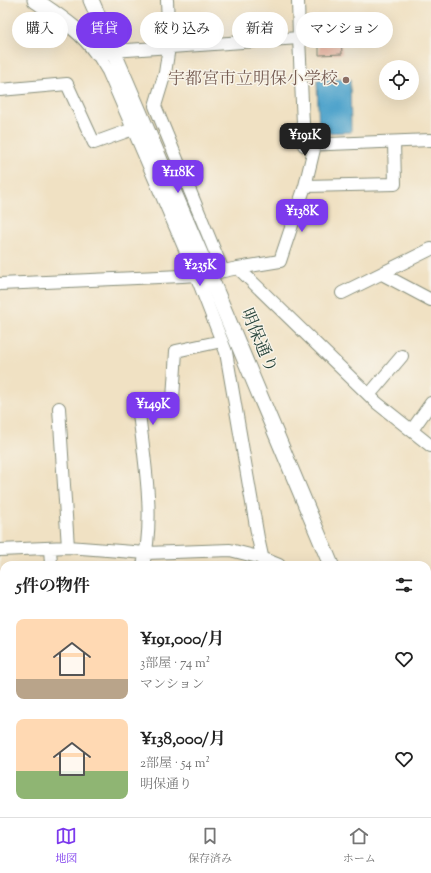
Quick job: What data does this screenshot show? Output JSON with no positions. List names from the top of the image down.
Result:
{
  "streets": {
    "street": ["明保通り"]
  },
  "places": ["宇都宮市立明保小学校"],
  "page": {
    "chip": [
      "購入",
      "賃貸",
      "絞り込み",
      "新着",
      "マンション"
    ],
    "price": [
      "¥191K",
      "¥118K",
      "¥138K",
      "¥235K",
      "¥149K"
    ],
    "heading": "5件の物件",
    "list": [
      {
        "name": "¥191,000/月",
        "note": "3部屋 · 74 m² · マンション"
      },
      {
        "name": "¥138,000/月",
        "note": "2部屋 · 54 m² · 明保通り"
      }
    ],
    "tabs": ["地図", "保存済み", "ホーム"]
  }
}
